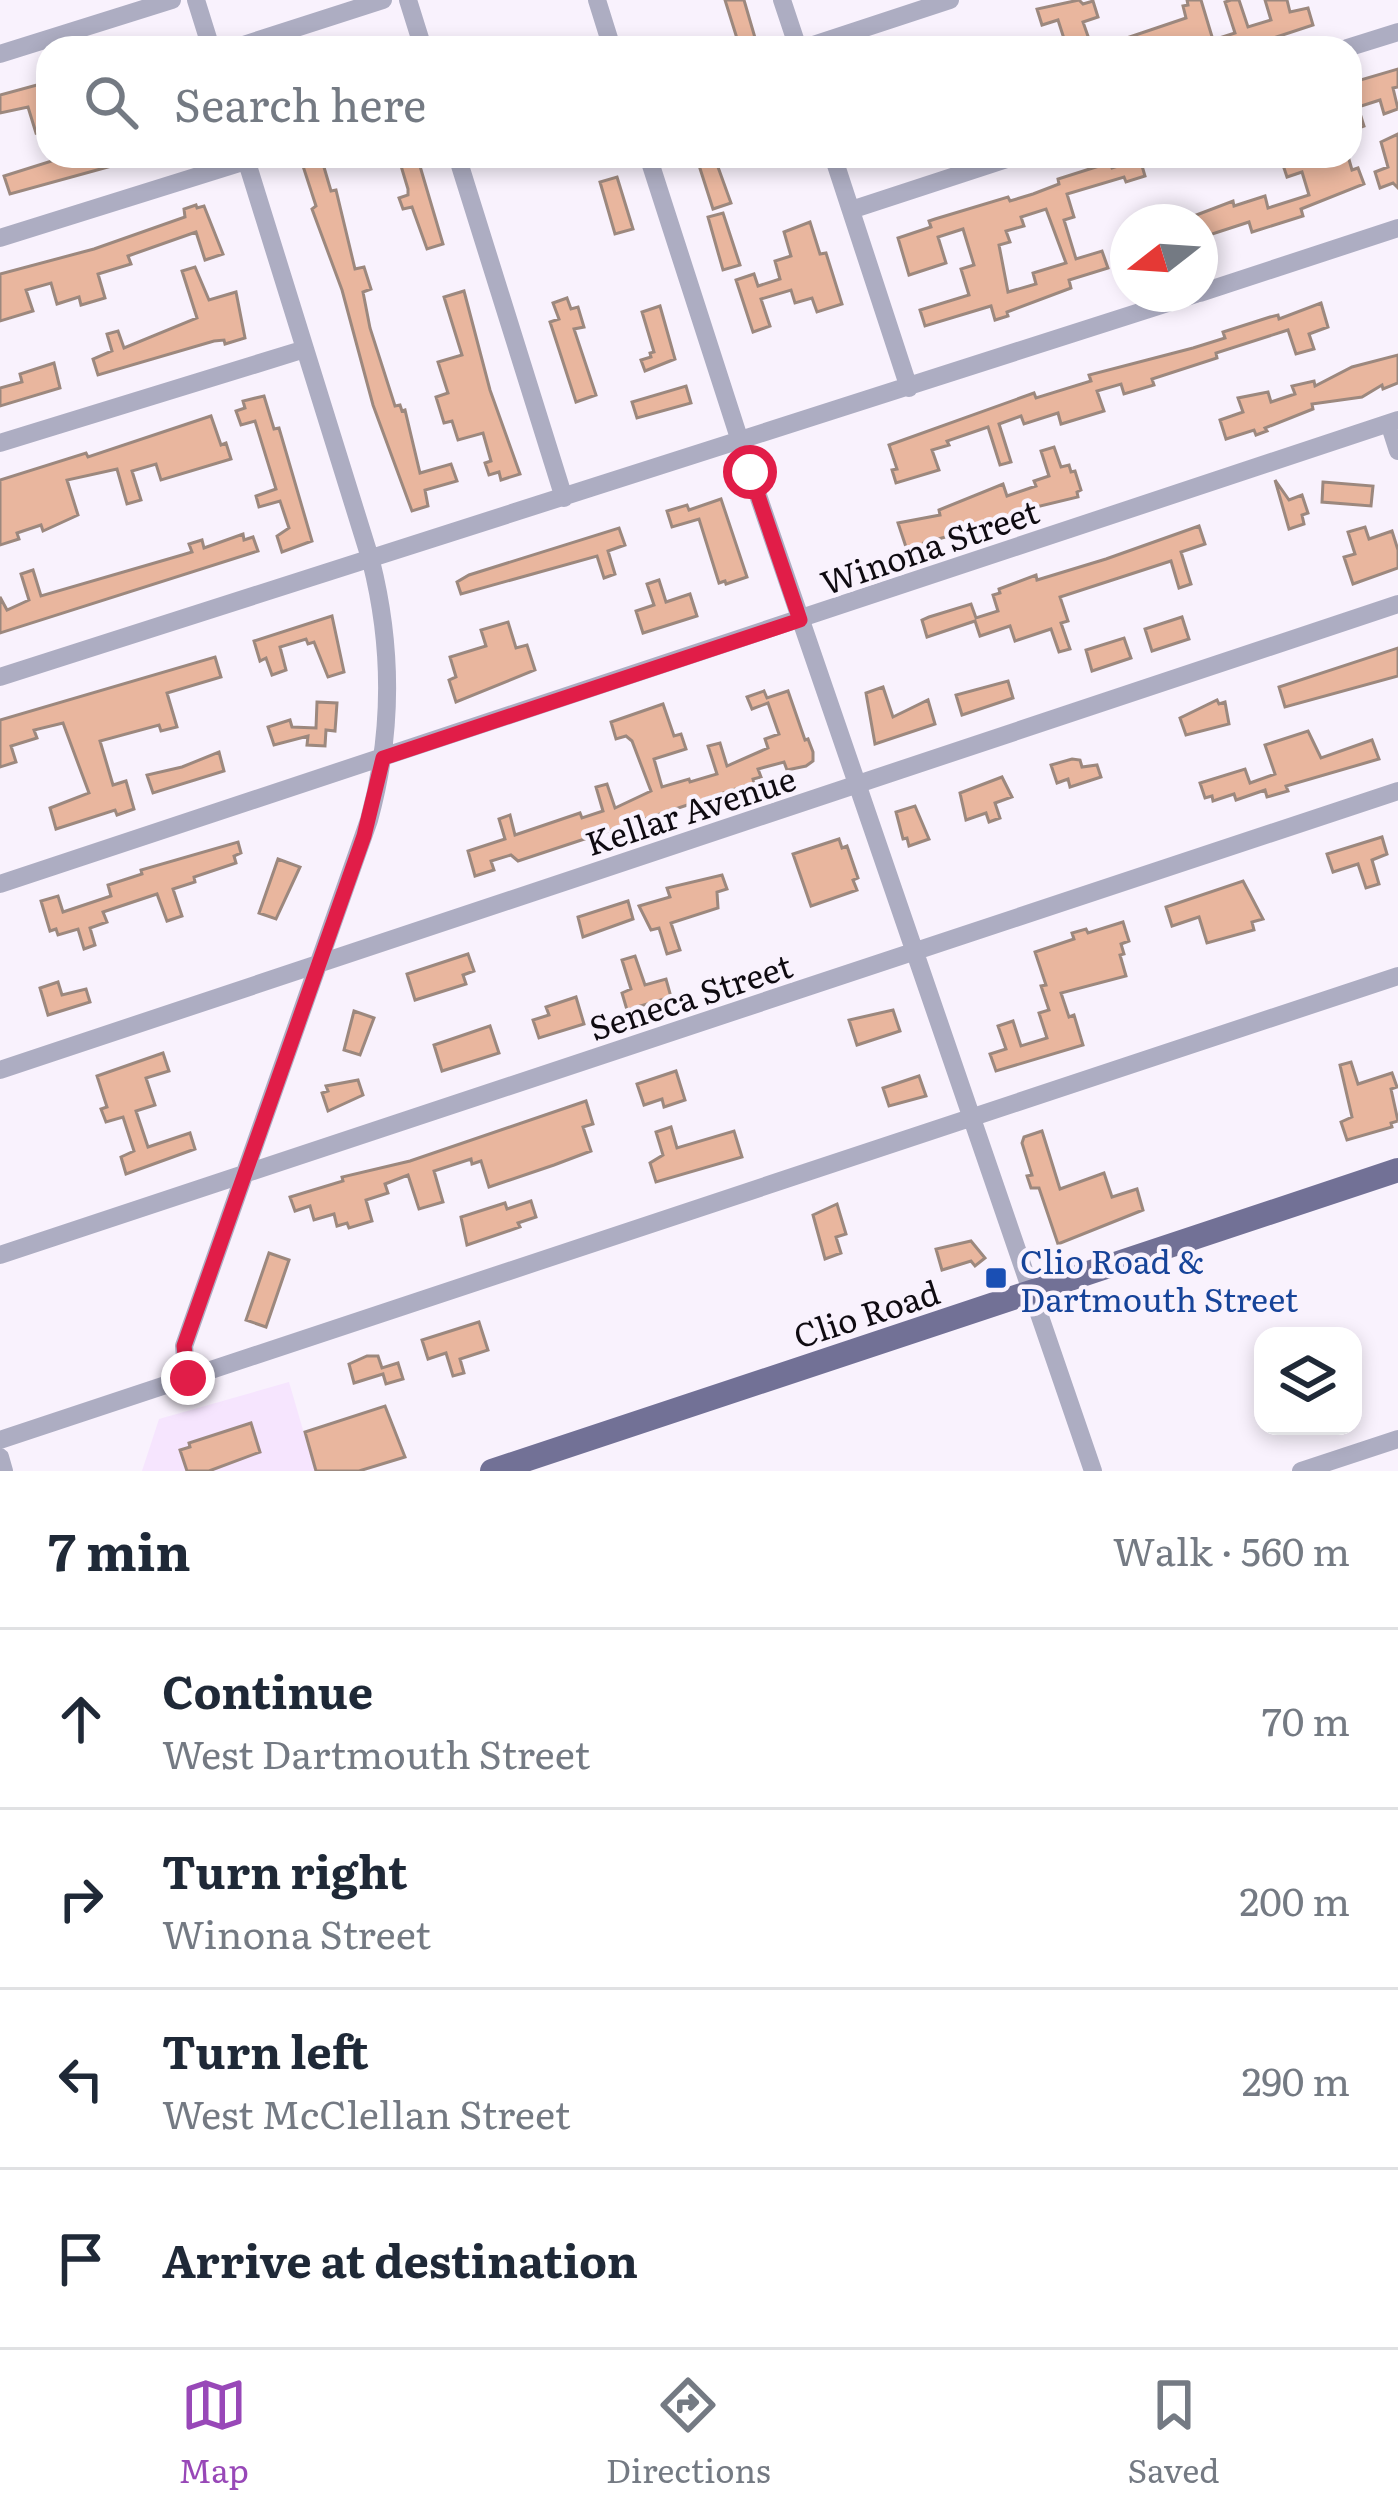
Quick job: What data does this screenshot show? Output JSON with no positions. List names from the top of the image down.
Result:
{
  "streets": {
    "main road": ["Clio Road"],
    "street": ["Winona Street", "Kellar Avenue", "Seneca Street"]
  },
  "places": {
    "transit": ["Clio Road & Dartmouth Street"]
  },
  "north": "left",
  "page": {
    "search": "Search here",
    "heading": ["7 min", "Walk · 560 m"],
    "list": [
      ["Continue", "West Dartmouth Street", "70 m"],
      ["Turn right", "Winona Street", "200 m"],
      ["Turn left", "West McClellan Street", "290 m"],
      "Arrive at destination"
    ],
    "nav": ["Map", "Directions", "Saved"]
  }
}
